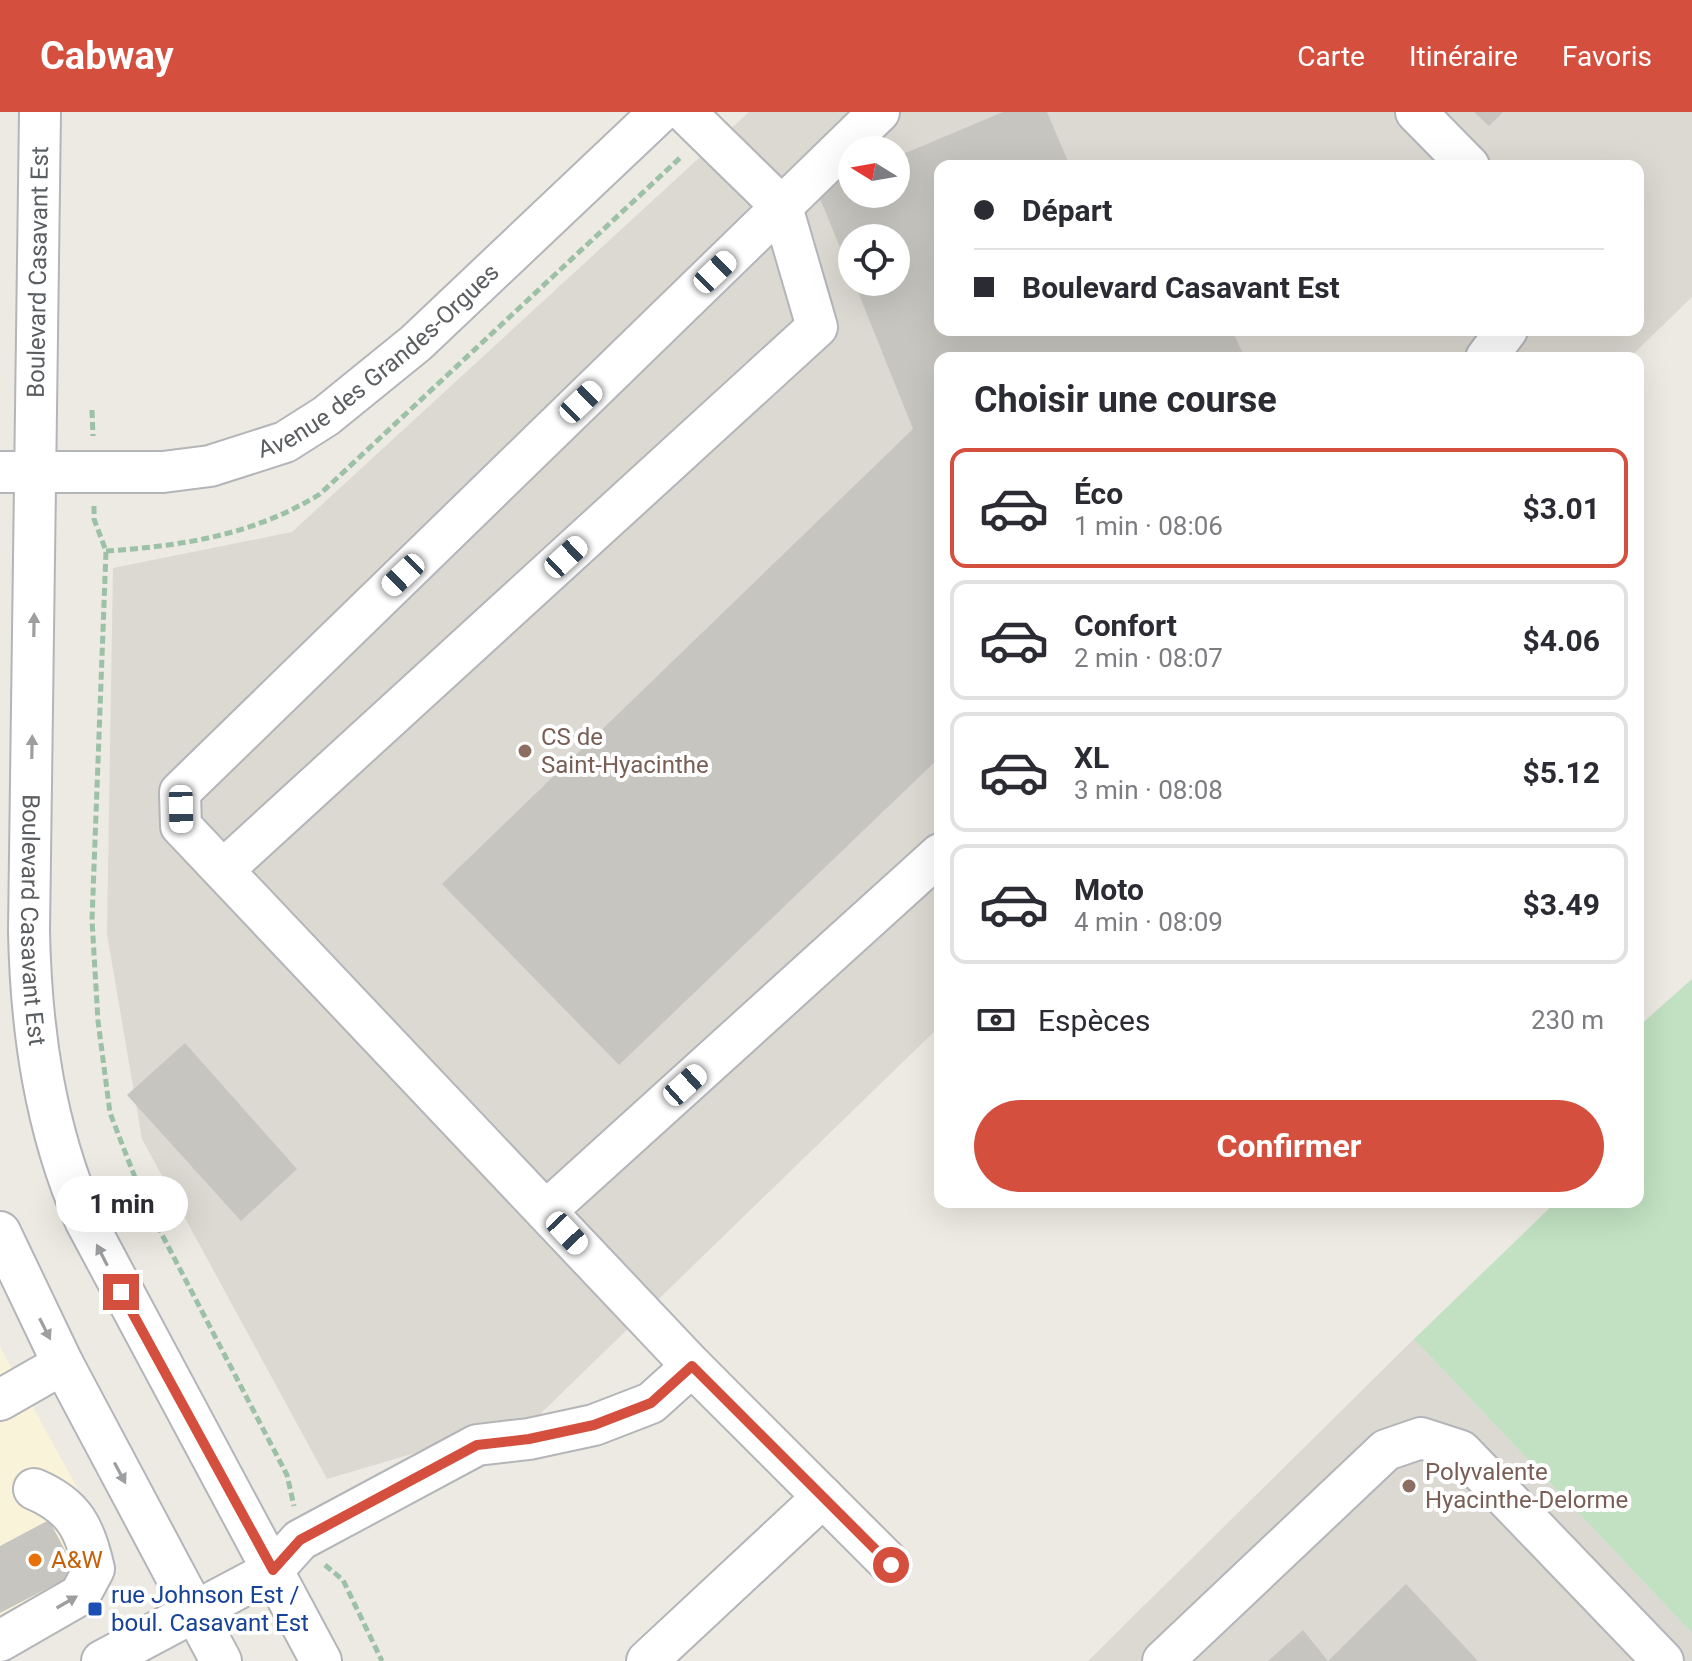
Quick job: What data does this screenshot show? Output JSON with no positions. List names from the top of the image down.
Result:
{
  "streets": {
    "street": ["Boulevard Casavant Est", "Avenue des Grandes-Orgues"]
  },
  "crossings": [
    ["Boulevard Casavant Est", "Avenue des Grandes-Orgues"]
  ],
  "places": {
    "other": ["CS de Saint-Hyacinthe", "Polyvalente Hyacinthe-Delorme", "A&W"],
    "transit": ["rue Johnson Est / boul. Casavant Est"]
  },
  "north": "left",
  "page": {
    "header": "Cabway",
    "nav": ["Carte", "Itinéraire", "Favoris"],
    "banner": ["Départ", "Boulevard Casavant Est"],
    "heading": "Choisir une course",
    "list": [
      {
        "name": "Éco",
        "note": "1 min · 08:06",
        "value": "$3.01"
      },
      {
        "name": "Confort",
        "note": "2 min · 08:07",
        "value": "$4.06"
      },
      {
        "name": "XL",
        "note": "3 min · 08:08",
        "value": "$5.12"
      },
      {
        "name": "Moto",
        "note": "4 min · 08:09",
        "value": "$3.49"
      }
    ],
    "pay": ["Espèces", "230 m"],
    "buttons": "Confirmer",
    "bubble": "1 min"
  }
}
